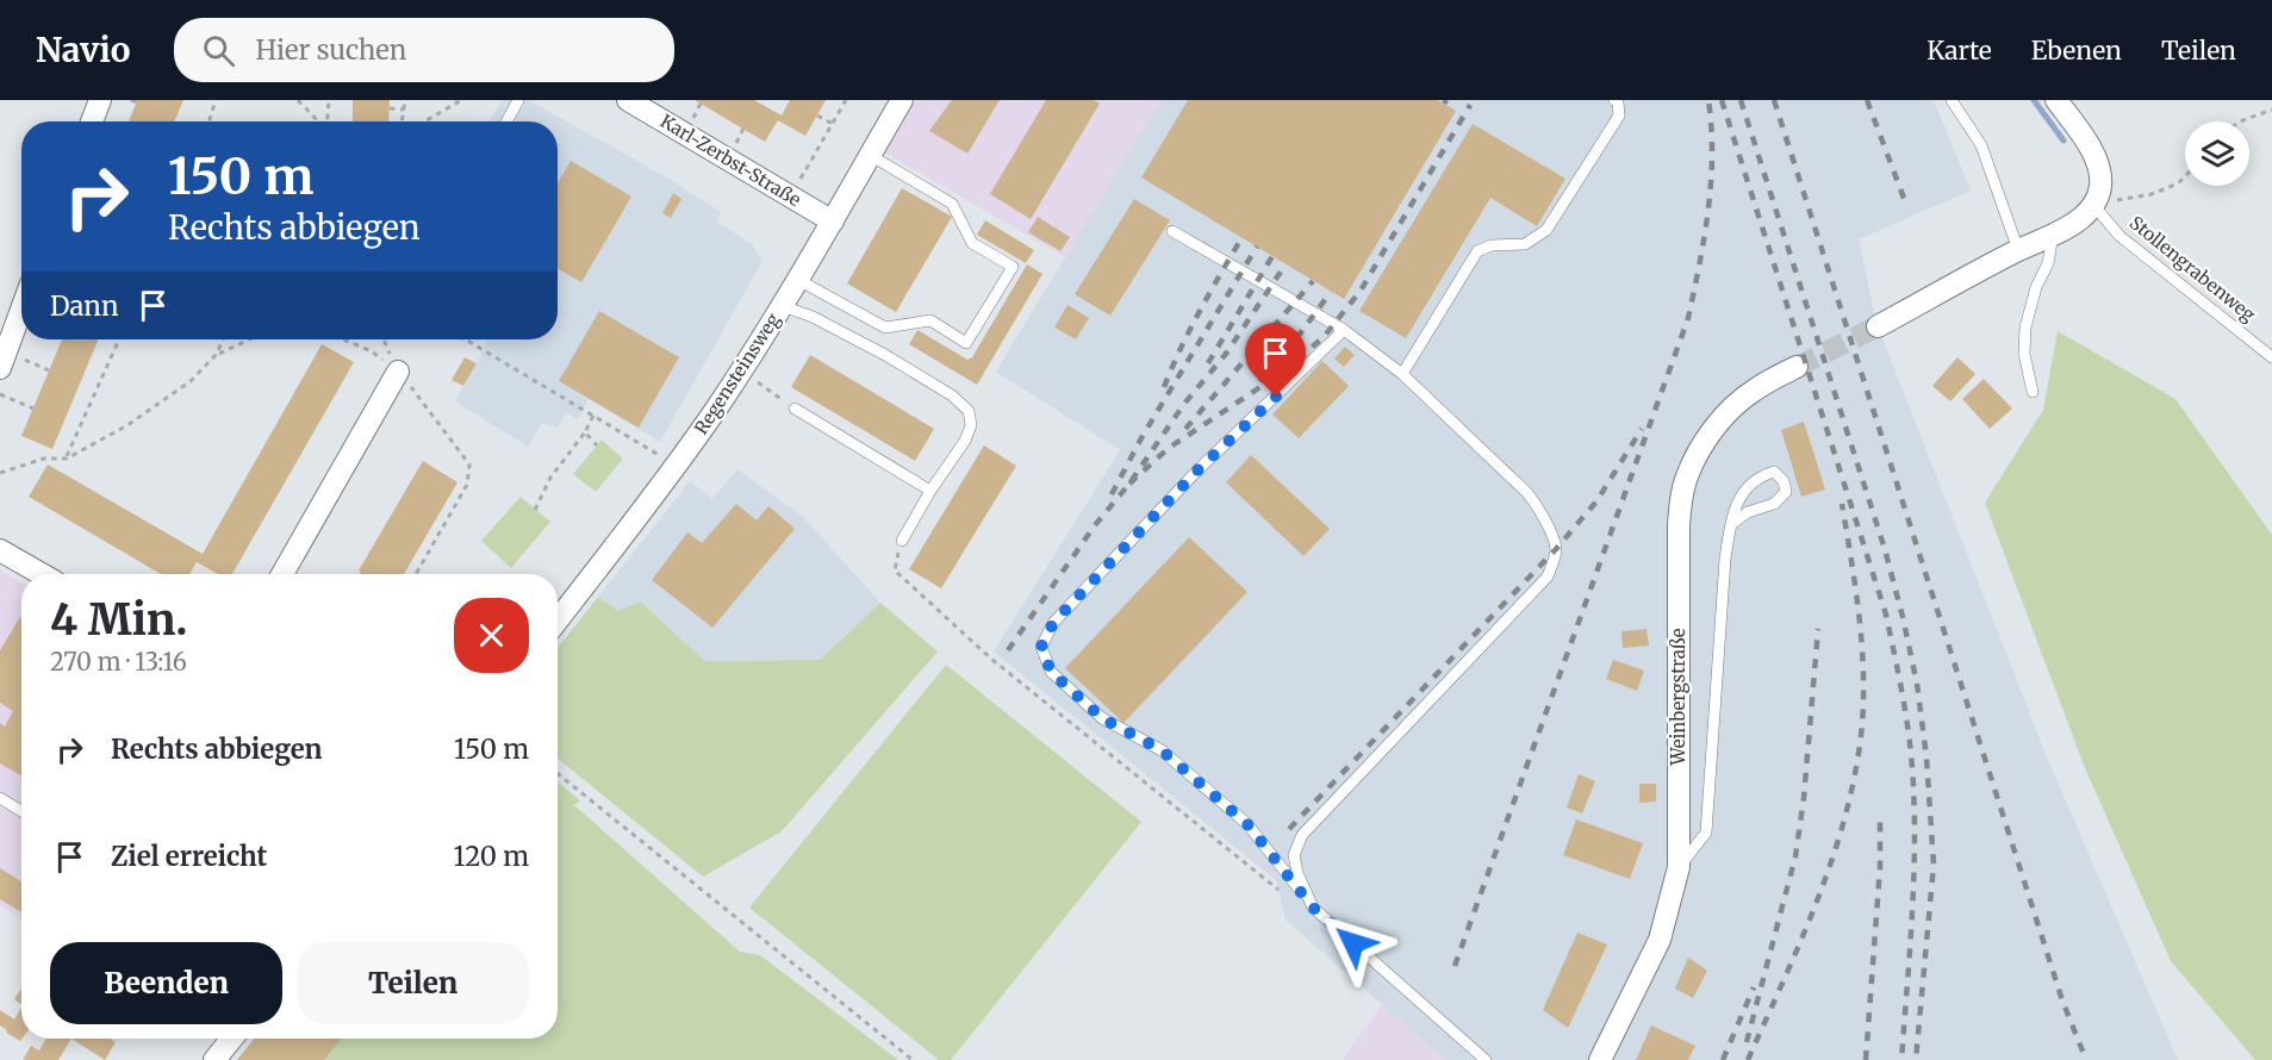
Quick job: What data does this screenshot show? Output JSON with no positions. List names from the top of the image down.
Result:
{
  "streets": {
    "street": ["Karl-Zerbst-Straße", "Regensteinsweg", "Weinbergstraße"],
    "lane": ["Stollengrabenweg"]
  },
  "crossings": [
    ["Karl-Zerbst-Straße", "Regensteinsweg"]
  ],
  "page": {
    "header": "Navio",
    "search": "Hier suchen",
    "nav": ["Karte", "Ebenen", "Teilen"],
    "turn": ["150 m", "Rechts abbiegen"],
    "then": "Dann",
    "heading": ["4 Min.", "270 m · 13:16"],
    "list": [
      {
        "name": "Rechts abbiegen",
        "value": "150 m"
      },
      {
        "name": "Ziel erreicht",
        "value": "120 m"
      }
    ],
    "buttons": ["Beenden", "Teilen"]
  }
}
